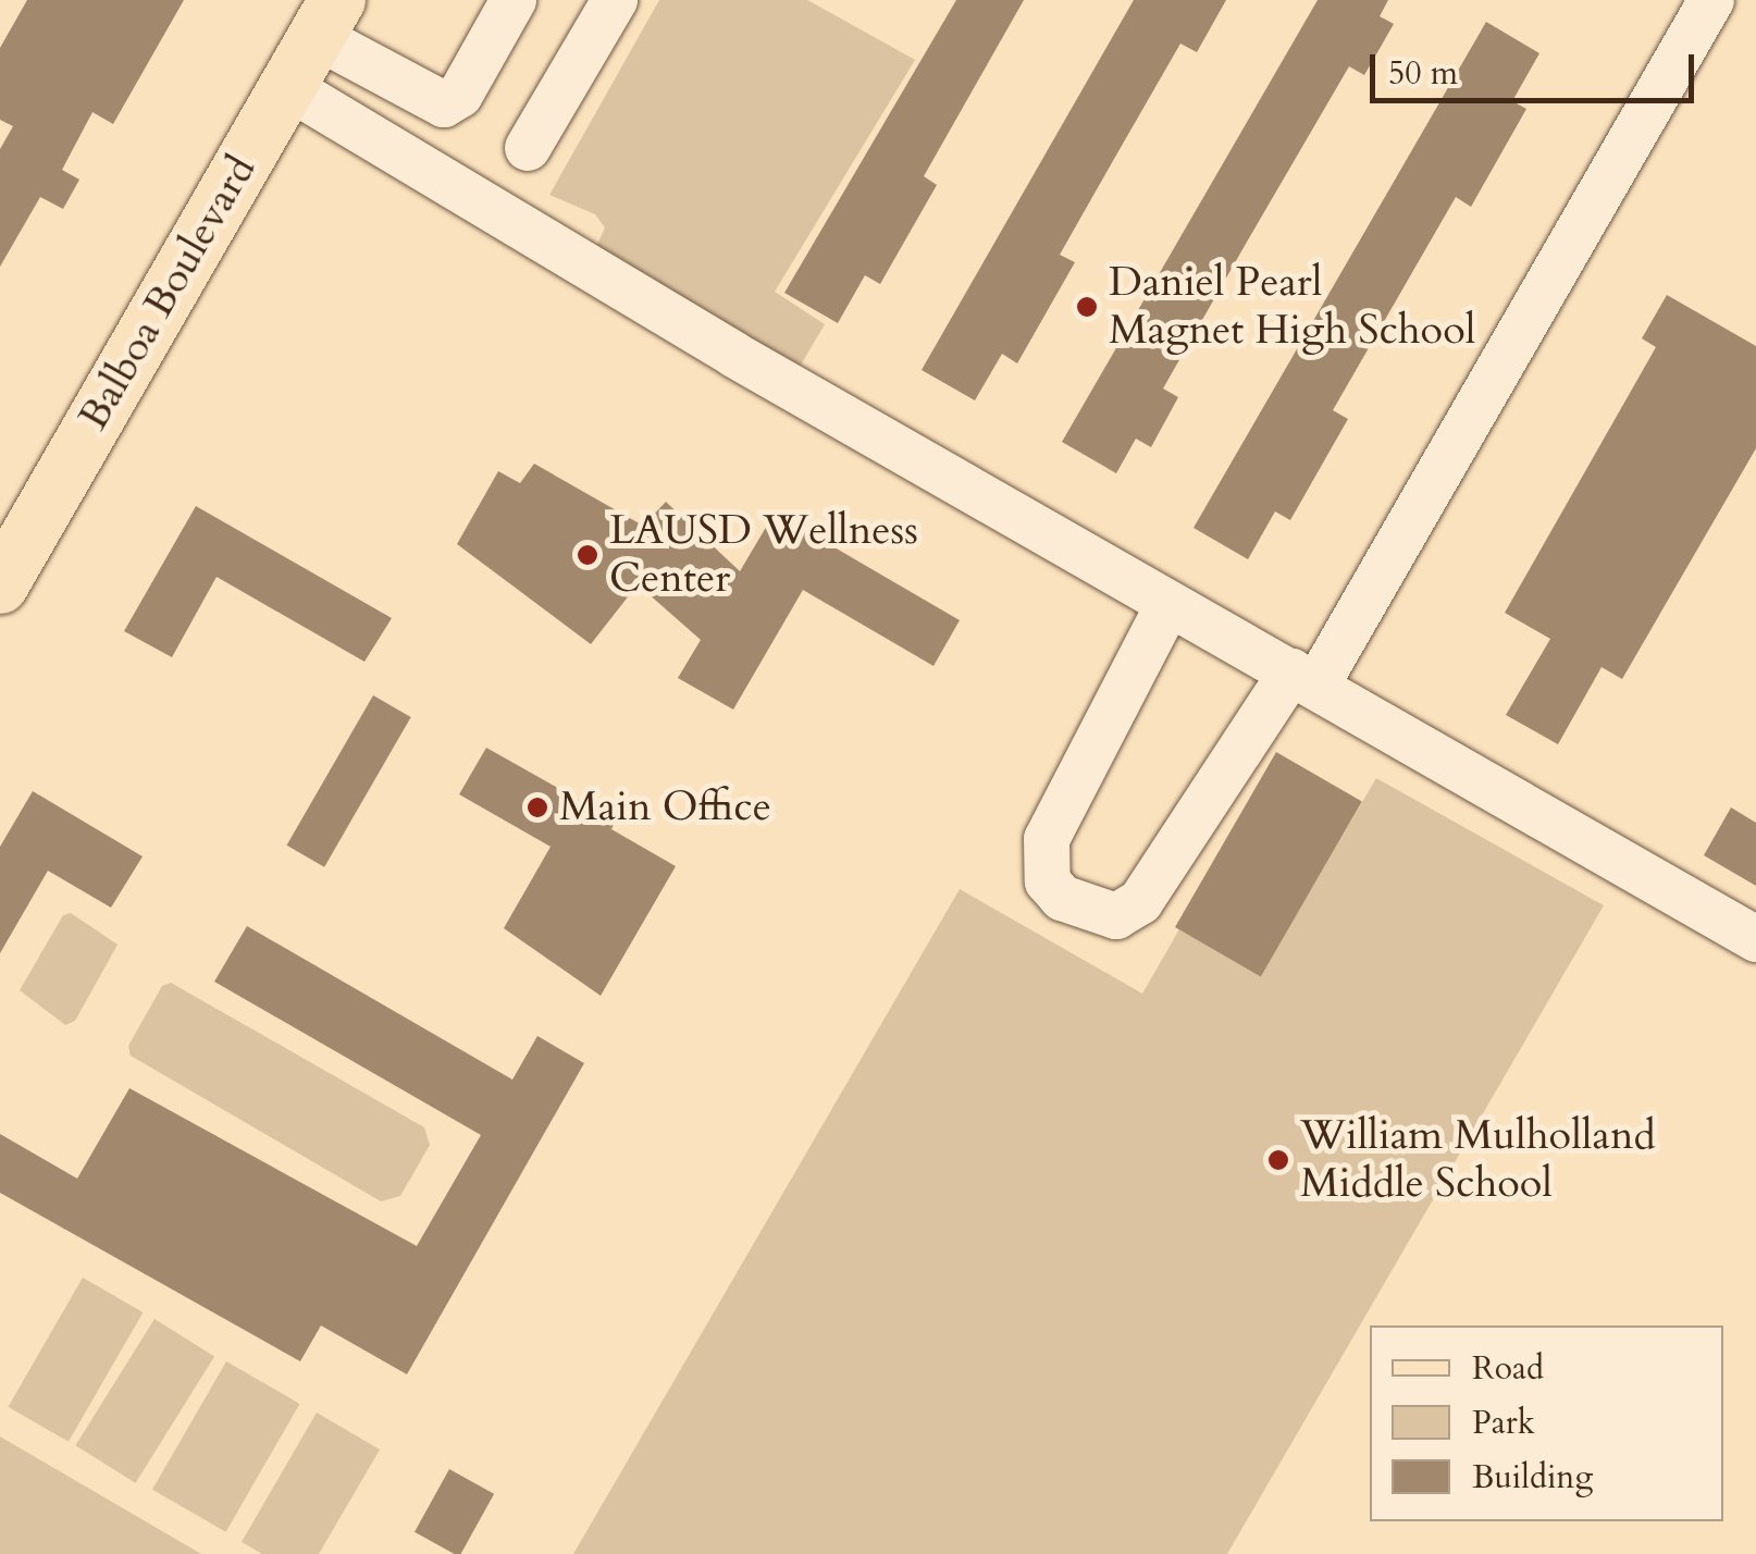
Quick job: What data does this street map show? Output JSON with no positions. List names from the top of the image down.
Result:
{
  "streets": {
    "main road": ["Balboa Boulevard"]
  },
  "places": [
    "Daniel Pearl Magnet High School",
    "LAUSD Wellness Center",
    "Main Office",
    "William Mulholland Middle School"
  ],
  "legend": ["Road", "Park", "Building"],
  "scale_bar": "50 m"
}
